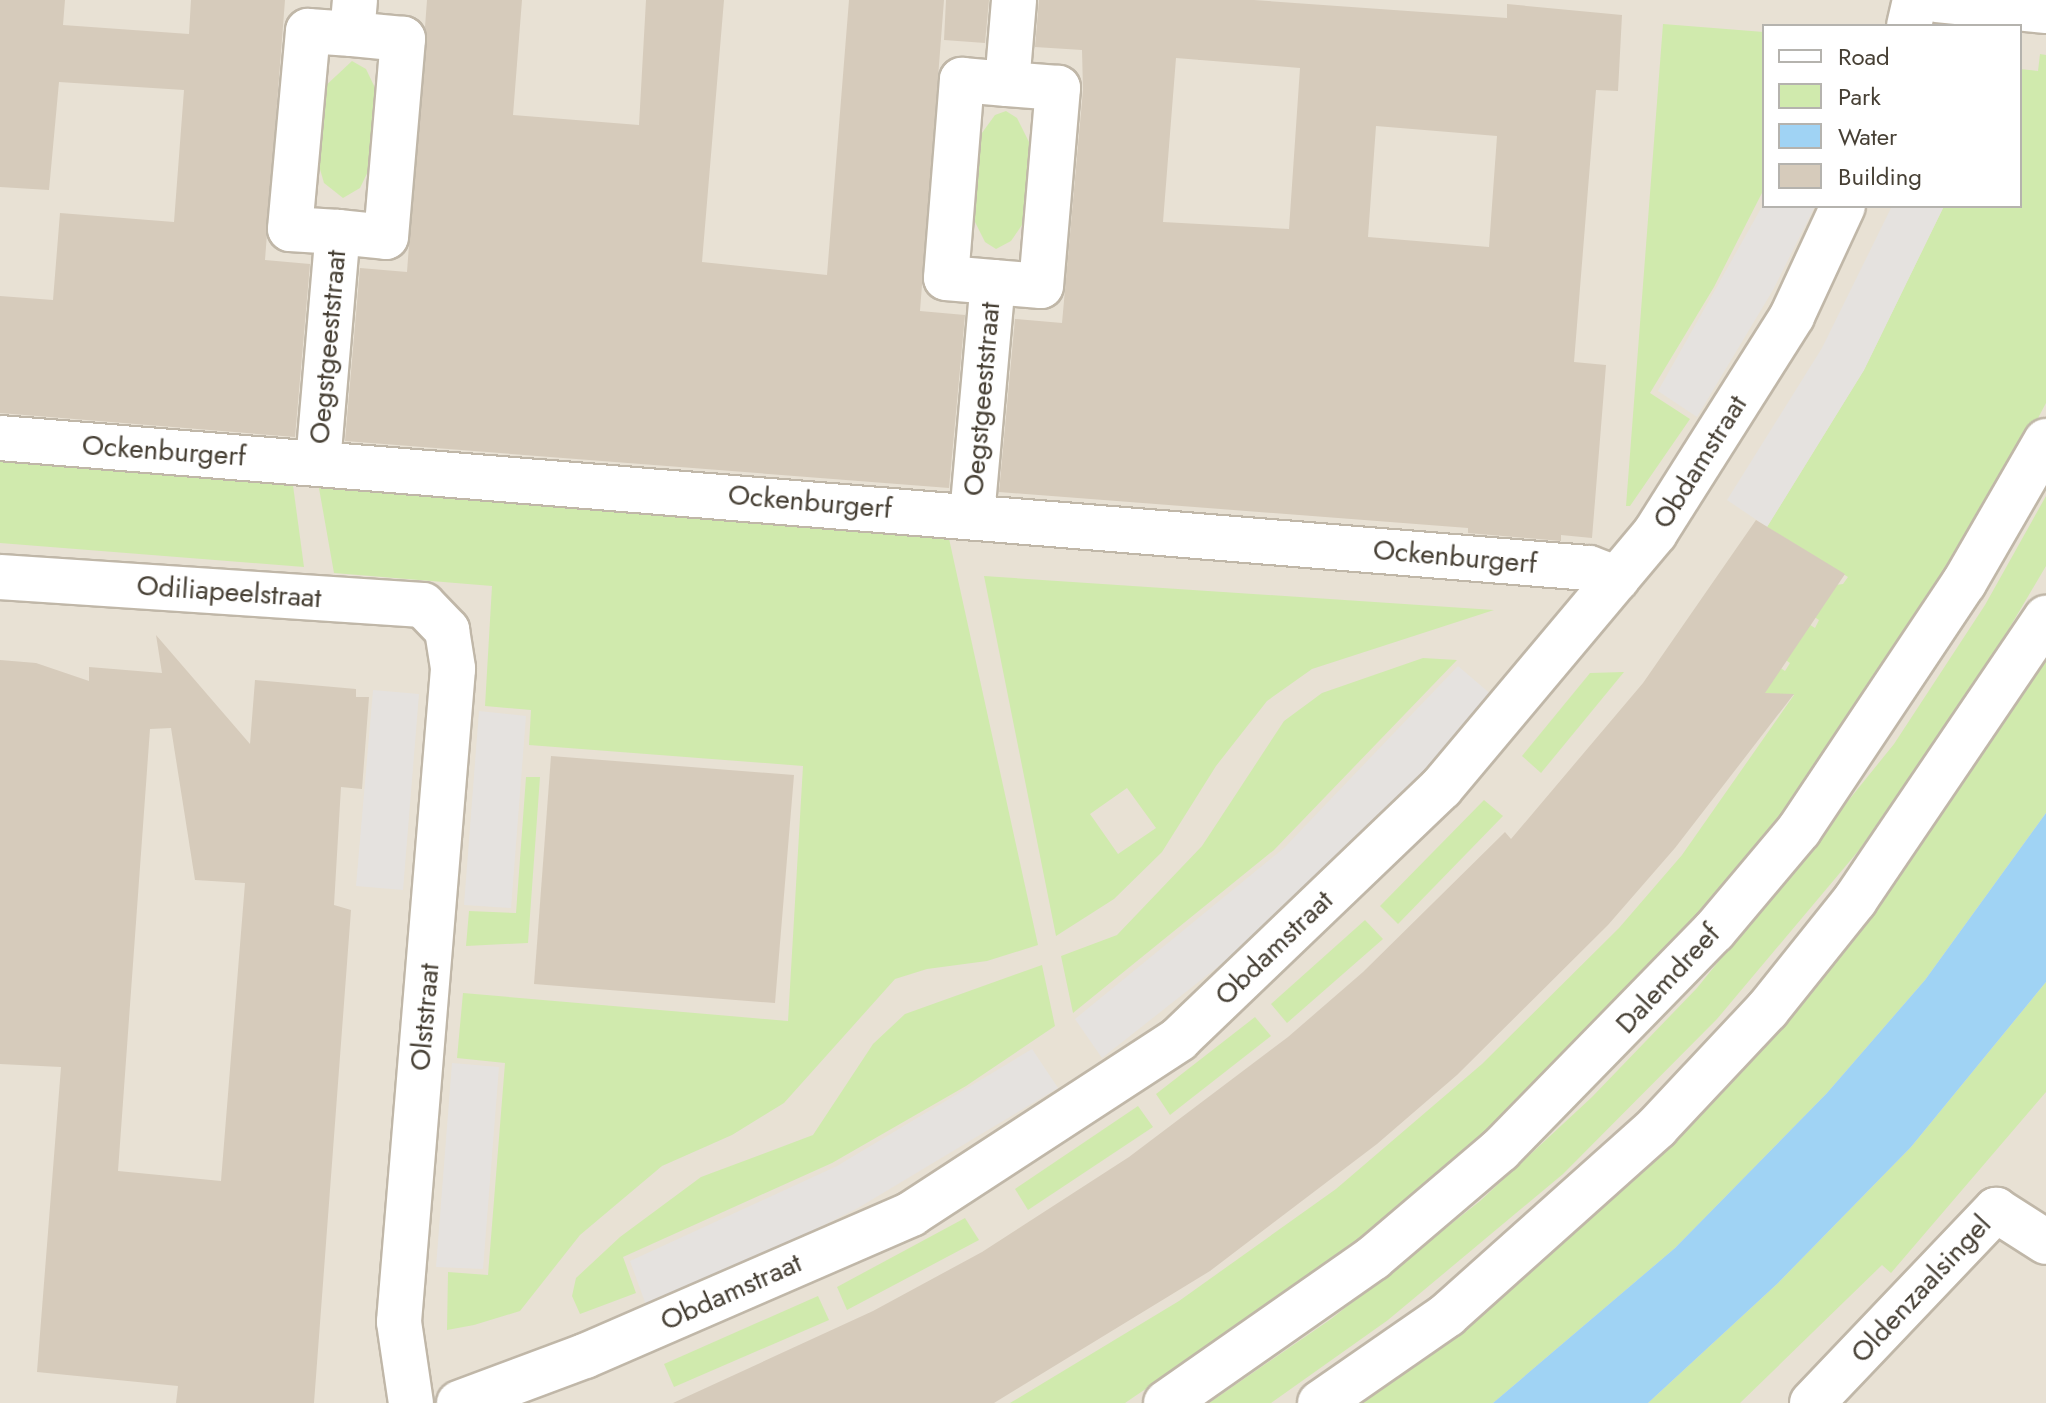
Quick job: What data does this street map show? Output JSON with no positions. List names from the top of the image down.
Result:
{
  "streets": {
    "street": [
      "Oegstgeeststraat",
      "Ockenburgerf",
      "Obdamstraat",
      "Odiliapeelstraat",
      "Dalemdreef",
      "Olststraat",
      "Oldenzaalsingel"
    ]
  },
  "crossings": [
    ["Oegstgeeststraat", "Ockenburgerf"],
    ["Ockenburgerf", "Obdamstraat"],
    ["Odiliapeelstraat", "Olststraat"]
  ],
  "legend": [
    "Road",
    "Park",
    "Water",
    "Building"
  ]
}
